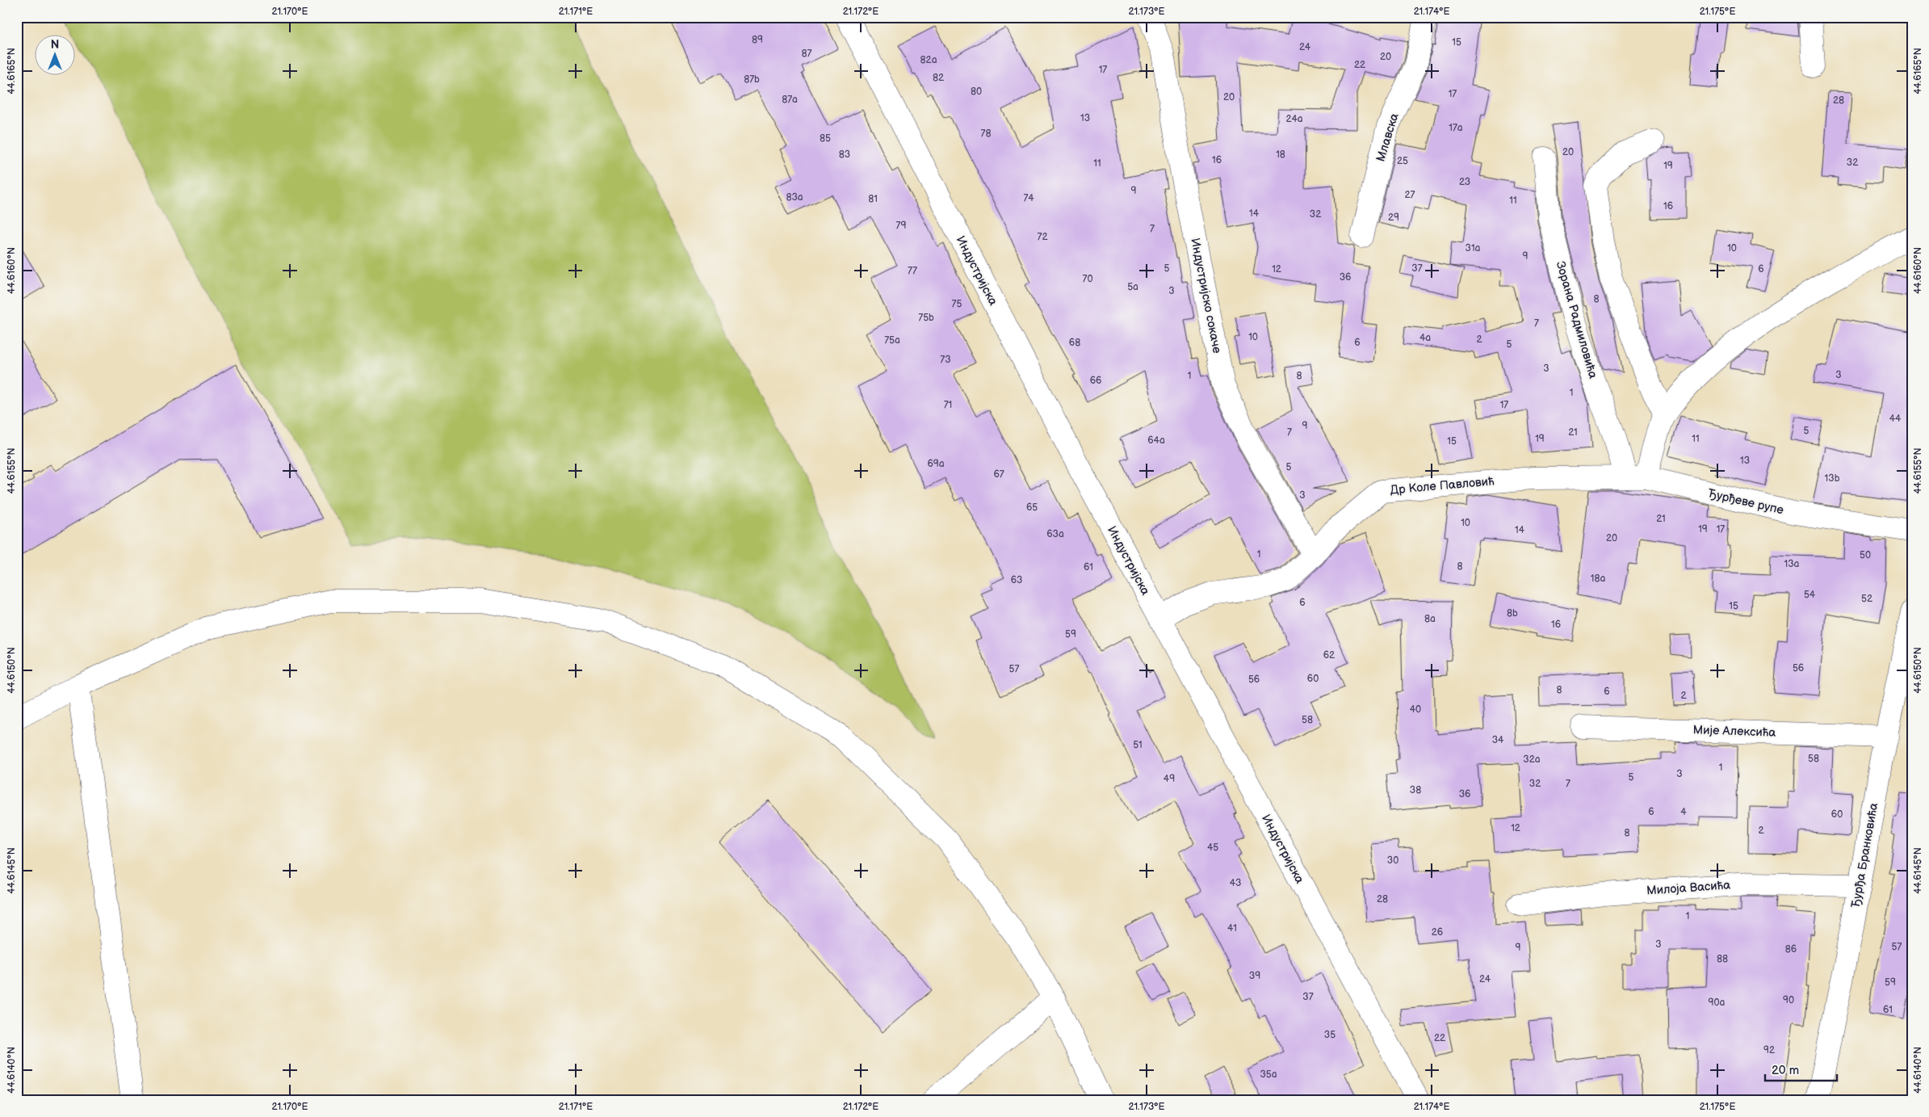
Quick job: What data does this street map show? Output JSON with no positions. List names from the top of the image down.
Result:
{
  "streets": {
    "street": [
      "Млавска",
      "Индустријска",
      "Индустријско сокаче",
      "Зорана Радмиловића",
      "Др Коле Павловић",
      "Ђурђеве рупе",
      "Мије Алексића",
      "Ђурђа Бранковића",
      "Милоја Васића"
    ]
  },
  "crossings": [
    ["Индустријска", "Др Коле Павловић"],
    ["Индустријско сокаче", "Др Коле Павловић"],
    ["Зорана Радмиловића", "Др Коле Павловић"],
    ["Зорана Радмиловића", "Ђурђеве рупе"],
    ["Др Коле Павловић", "Ђурђеве рупе"],
    ["Мије Алексића", "Ђурђа Бранковића"],
    ["Ђурђа Бранковића", "Милоја Васића"]
  ],
  "house_numbers": [
    "89",
    "15",
    "24",
    "87",
    "20",
    "82a",
    "22",
    "17",
    "82",
    "87b",
    "80",
    "17",
    "20",
    "87a",
    "28",
    "13",
    "24a",
    "17a",
    "78",
    "85",
    "20",
    "83",
    "18",
    "16",
    "25",
    "32",
    "11",
    "19",
    "23",
    "9",
    "27",
    "83a",
    "74",
    "81",
    "11",
    "16",
    "14",
    "32",
    "29",
    "79",
    "7",
    "72",
    "31a",
    "10",
    "9",
    "5",
    "37",
    "12",
    "6",
    "77",
    "36",
    "70",
    "5a",
    "3",
    "8",
    "75",
    "75b",
    "7",
    "10",
    "4a",
    "2",
    "75a",
    "68",
    "6",
    "5",
    "73",
    "3",
    "3",
    "1",
    "8",
    "66",
    "1",
    "71",
    "17",
    "44",
    "9",
    "5",
    "7",
    "21",
    "19",
    "11",
    "64a",
    "15",
    "13",
    "69a",
    "5",
    "67",
    "13b",
    "3",
    "65",
    "21",
    "10",
    "19",
    "17",
    "14",
    "63a",
    "20",
    "1",
    "50",
    "13a",
    "8",
    "61",
    "18a",
    "63",
    "54",
    "52",
    "6",
    "15",
    "8b",
    "8a",
    "16",
    "59",
    "62",
    "56",
    "57",
    "60",
    "56",
    "8",
    "6",
    "2",
    "40",
    "58",
    "34",
    "51",
    "58",
    "32a",
    "1",
    "3",
    "5",
    "49",
    "32",
    "7",
    "38",
    "36",
    "6",
    "4",
    "60",
    "12",
    "2",
    "8",
    "45",
    "30",
    "43",
    "28",
    "1",
    "41",
    "26",
    "3",
    "57",
    "9",
    "86",
    "88",
    "39",
    "24",
    "59",
    "37",
    "90",
    "90a",
    "61",
    "35",
    "22",
    "92",
    "35a"
  ],
  "scale_bar": "20 m",
  "north": "top",
  "coordinates": [
    "21.170°E",
    "21.171°E",
    "21.172°E",
    "21.173°E",
    "21.174°E",
    "21.175°E",
    "44.6165°N",
    "44.6160°N",
    "44.6155°N",
    "44.6150°N",
    "44.6145°N",
    "44.6140°N"
  ]
}
